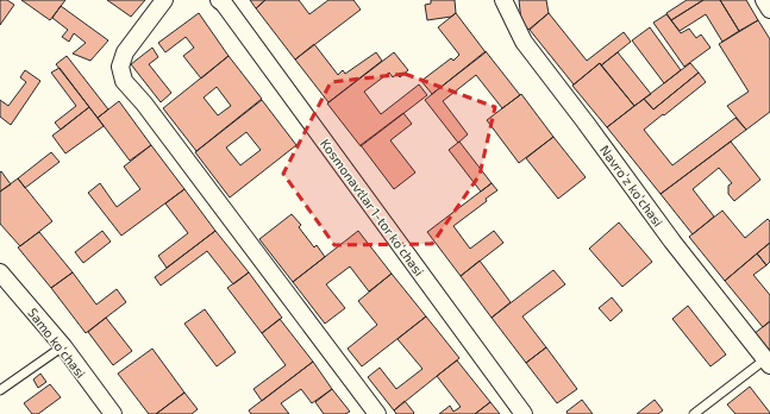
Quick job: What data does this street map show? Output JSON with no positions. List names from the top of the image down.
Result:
{
  "streets": {
    "street": ["Navroʻz koʻchasi", "Kosmonavtlar 1-tor koʻchasi", "Samo koʻchasi"]
  }
}
